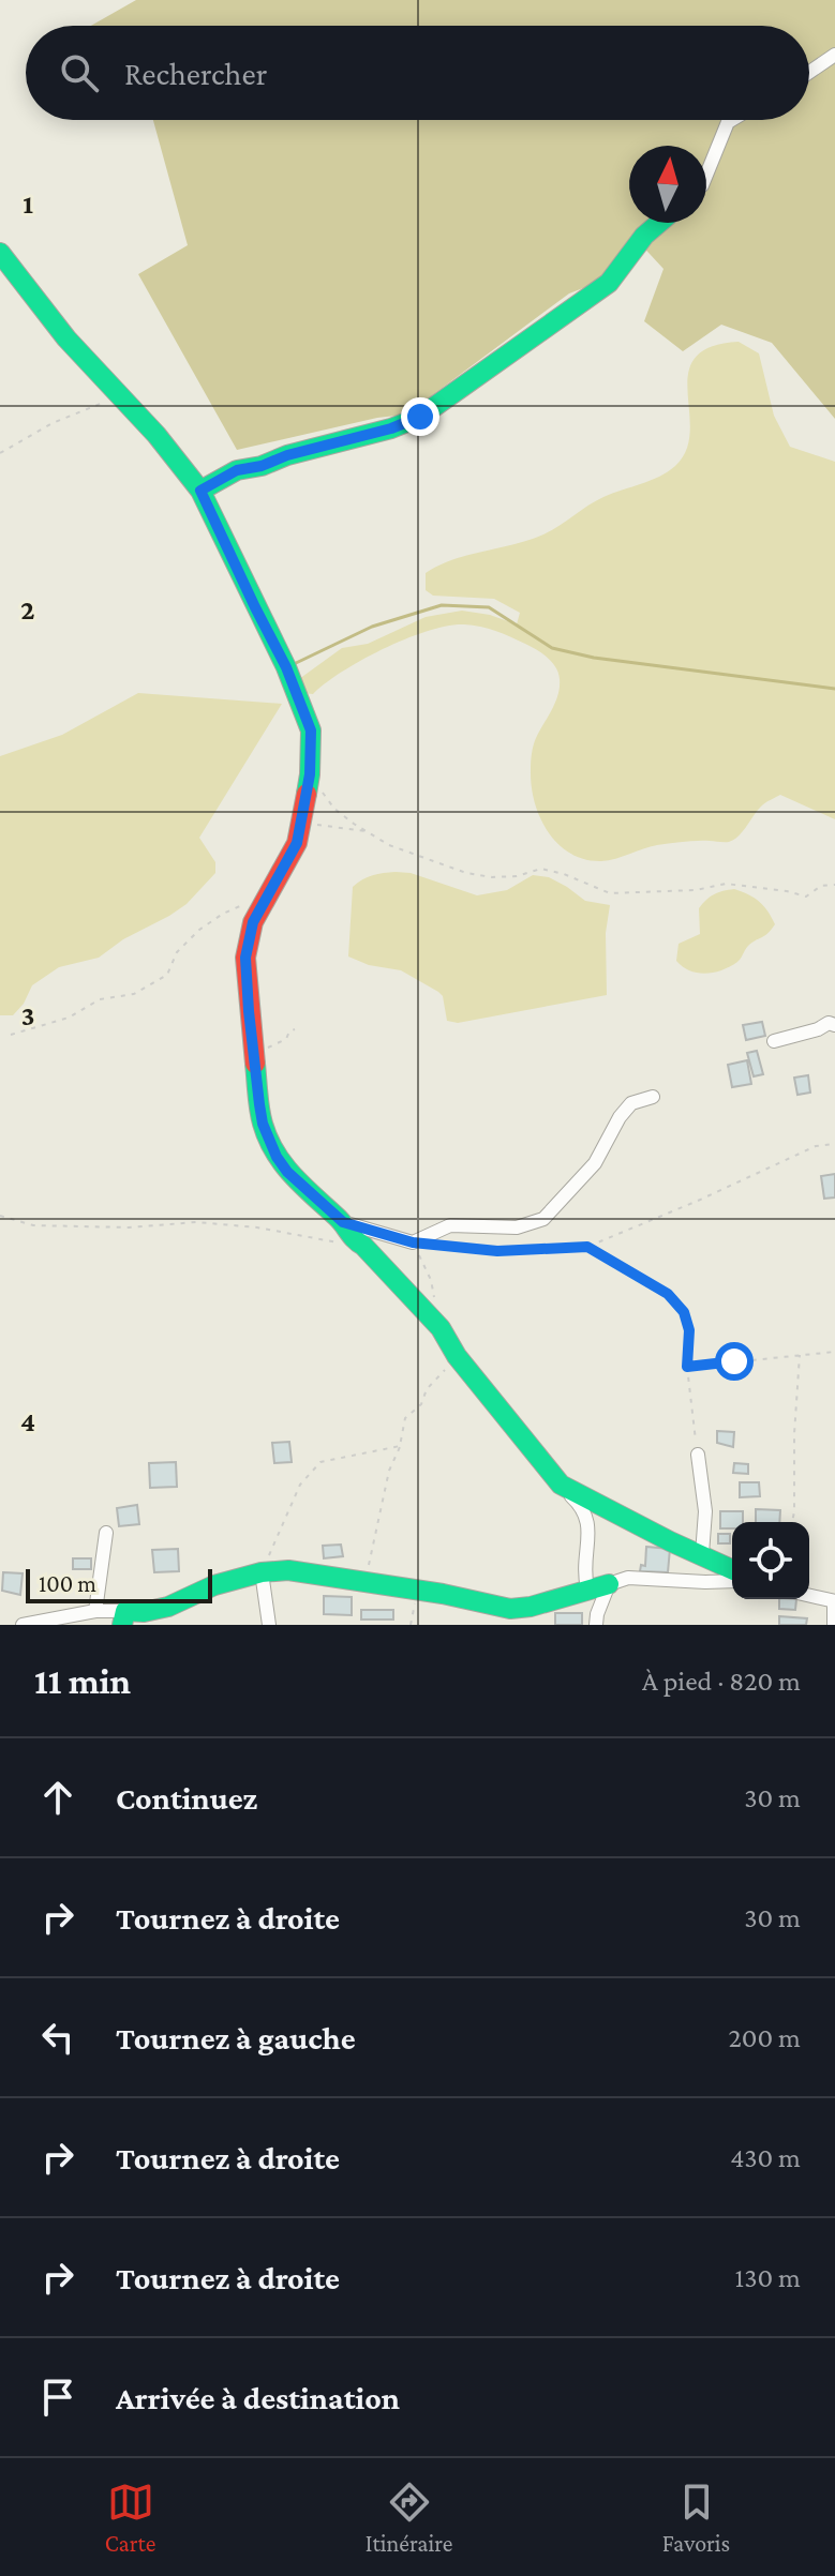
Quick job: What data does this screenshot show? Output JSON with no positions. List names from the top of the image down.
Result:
{
  "scale_bar": "100 m",
  "north": "top",
  "page": {
    "search": "Rechercher",
    "scale": "100 m",
    "heading": ["11 min", "À pied · 820 m"],
    "list": [
      ["Continuez", "30 m"],
      ["Tournez à droite", "30 m"],
      ["Tournez à gauche", "200 m"],
      ["Tournez à droite", "430 m"],
      ["Tournez à droite", "130 m"],
      "Arrivée à destination"
    ],
    "nav": ["Carte", "Itinéraire", "Favoris"]
  },
  "grid": {
    "rows": [
      "1",
      "2",
      "3",
      "4"
    ]
  }
}
